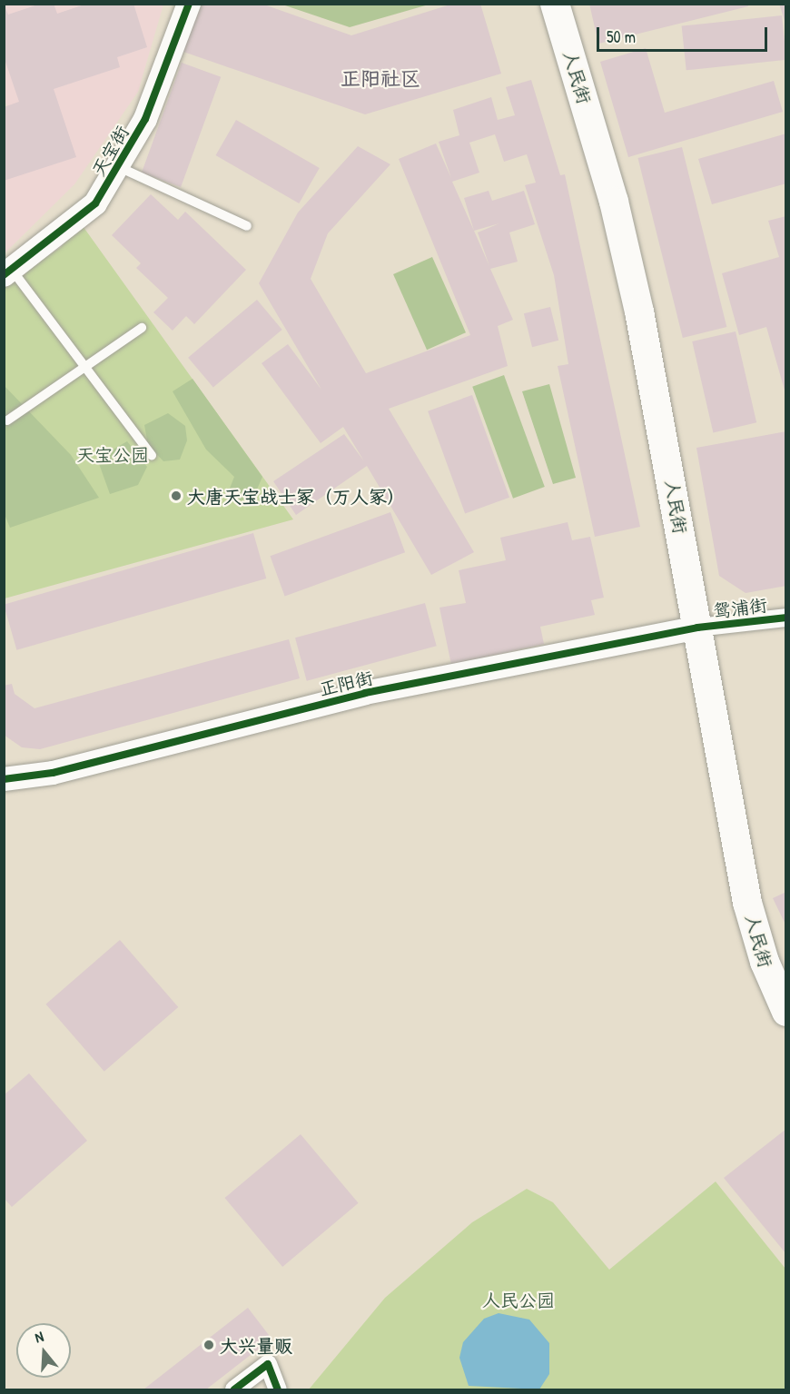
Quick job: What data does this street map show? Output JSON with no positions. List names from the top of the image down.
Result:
{
  "streets": {
    "main road": ["人民街"],
    "street": ["天宝街", "鸳浦街", "正阳街"]
  },
  "crossings": [
    ["人民街", "鸳浦街"],
    ["人民街", "正阳街"],
    ["鸳浦街", "正阳街"]
  ],
  "districts": ["正阳社区"],
  "parks": ["天宝公园", "人民公园"],
  "places": ["大唐天宝战士冢（万人冢）", "大兴量贩"],
  "scale_bar": "50 m",
  "north": "top"
}
